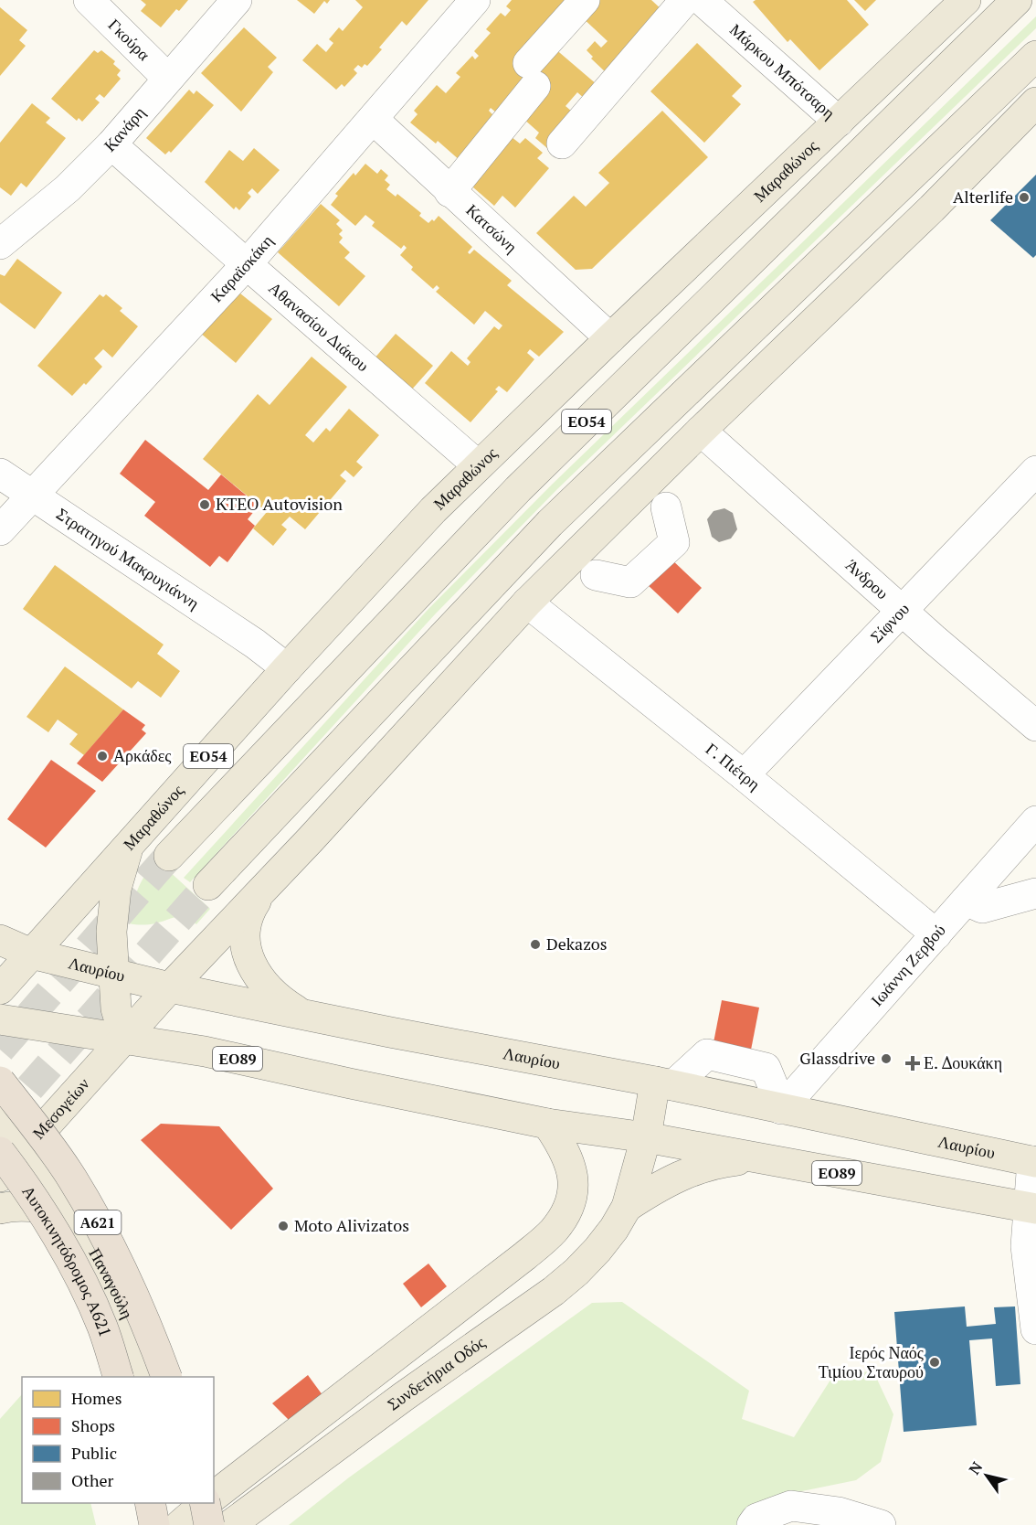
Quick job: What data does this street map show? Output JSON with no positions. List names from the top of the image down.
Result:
{
  "streets": {
    "highway": ["Α621", "Αυτοκινητόδρομος Α621"],
    "main road": [
      "Μαραθώνος",
      "ΕΟ54",
      "Λαυρίου",
      "ΕΟ89",
      "Μεσογείων",
      "Παναγούλη",
      "Συνδετήρια Οδός"
    ],
    "street": [
      "Γκούρα",
      "Μάρκου Μπότσαρη",
      "Κανάρη",
      "Κατσώνη",
      "Καραϊσκάκη",
      "Αθανασίου Διάκου",
      "Στρατηγού Μακρυγιάννη",
      "Άνδρου",
      "Σίφνου",
      "Γ. Πιέτρη",
      "Ιωάννη Ζερβού"
    ]
  },
  "crossings": [
    ["Γκούρα", "Κανάρη"],
    ["Μάρκου Μπότσαρη", "Μαραθώνος"],
    ["Κανάρη", "Αθανασίου Διάκου"],
    ["Μαραθώνος", "Κατσώνη"],
    ["Μαραθώνος", "Αθανασίου Διάκου"],
    ["Μαραθώνος", "Στρατηγού Μακρυγιάννη"],
    ["Μαραθώνος", "Λαυρίου"],
    ["Κατσώνη", "Καραϊσκάκη"],
    ["Καραϊσκάκη", "Αθανασίου Διάκου"],
    ["Καραϊσκάκη", "Στρατηγού Μακρυγιάννη"],
    ["Άνδρου", "Σίφνου"],
    ["Σίφνου", "Γ. Πιέτρη"],
    ["Γ. Πιέτρη", "Ιωάννη Ζερβού"],
    ["Ιωάννη Ζερβού", "Λαυρίου"],
    ["Λαυρίου", "ΕΟ89"],
    ["ΕΟ89", "Μεσογείων"],
    ["Μεσογείων", "Αυτοκινητόδρομος Α621"],
    ["Μεσογείων", "Παναγούλη"],
    ["Αυτοκινητόδρομος Α621", "Παναγούλη"]
  ],
  "places": {
    "other": [
      "Alterlife",
      "ΚΤΕΟ Autovision",
      "Αρκάδες",
      "Dekazos",
      "Glassdrive",
      "Moto Alivizatos",
      "Ιερός Ναός Τιμίου Σταυρού"
    ],
    "health": ["Ε. Δουκάκη"]
  },
  "legend": [
    "Homes",
    "Shops",
    "Public",
    "Other"
  ],
  "north": "top left"
}
